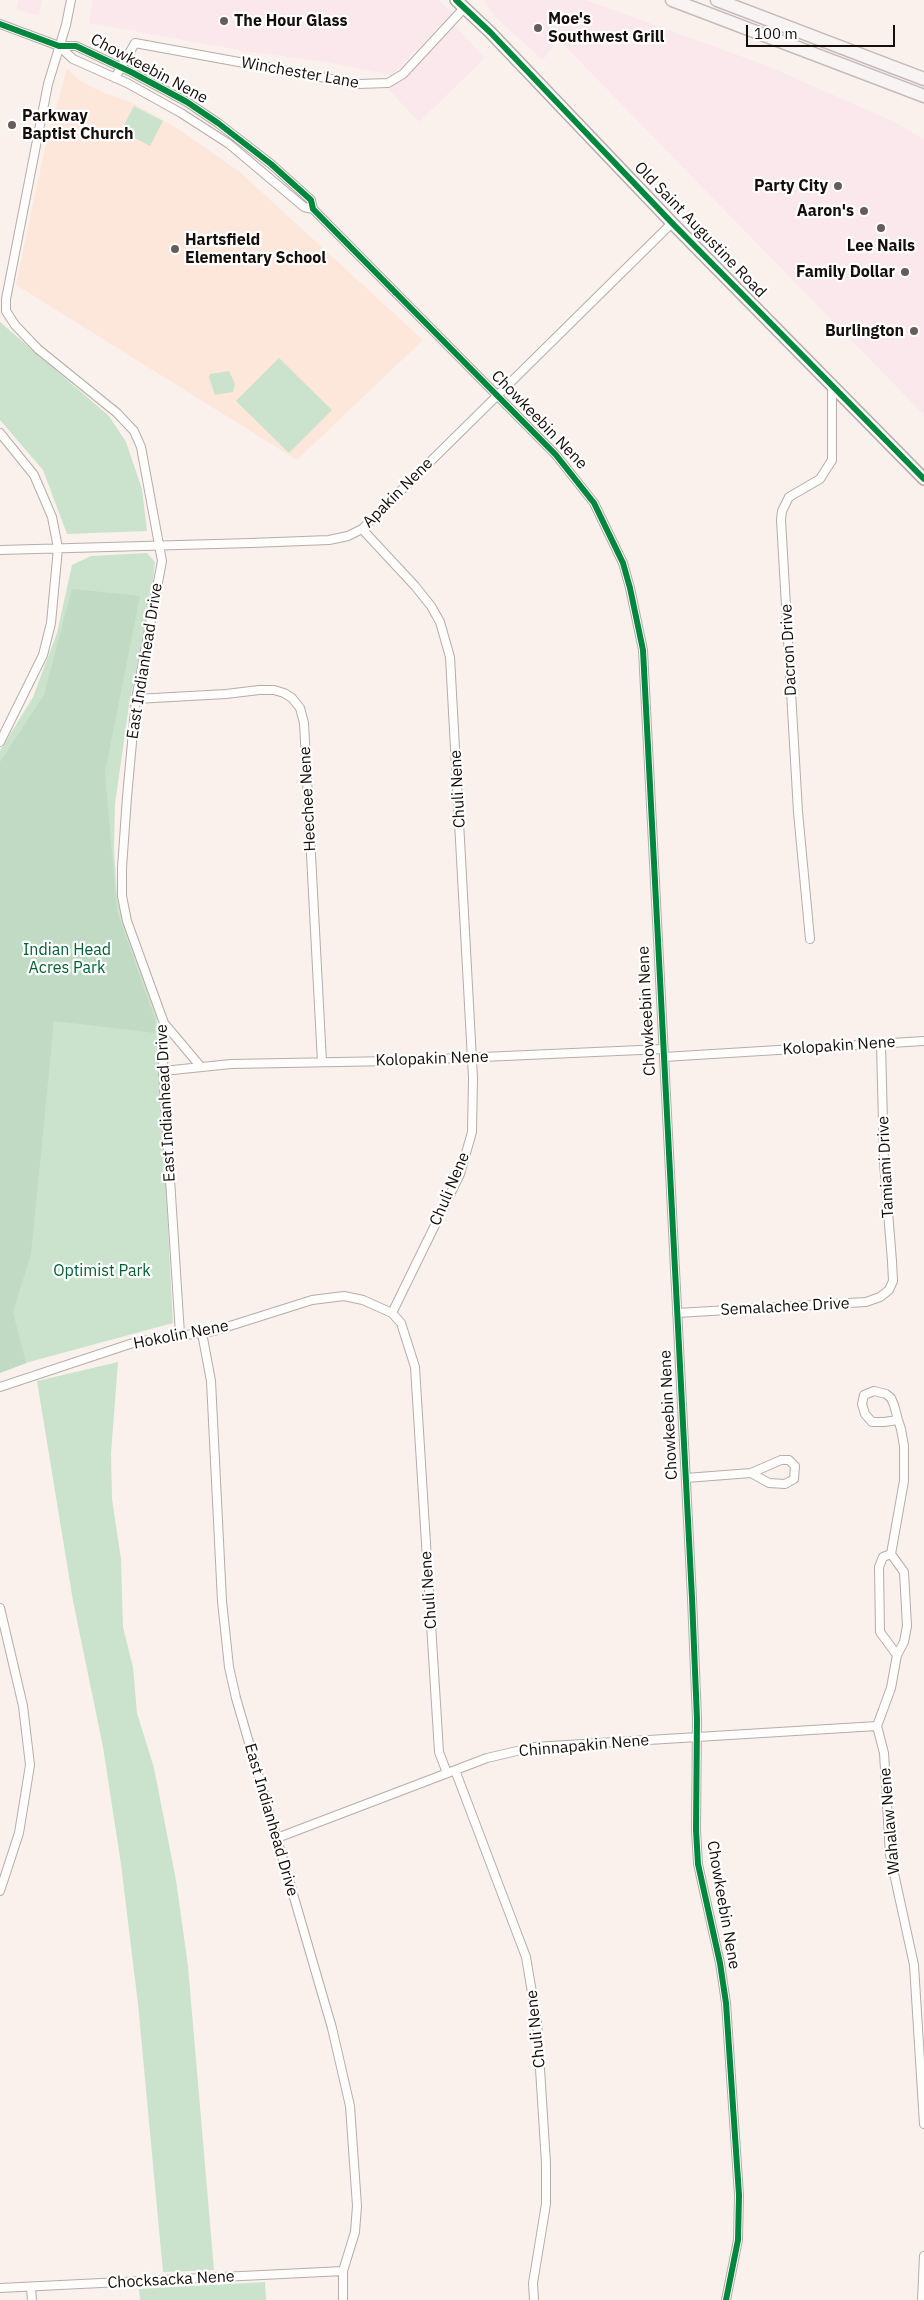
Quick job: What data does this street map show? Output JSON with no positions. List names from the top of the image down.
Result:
{
  "streets": {
    "street": [
      "Chowkeebin Nene",
      "Winchester Lane",
      "Old Saint Augustine Road",
      "Apakin Nene",
      "Dacron Drive",
      "East Indianhead Drive",
      "Chuli Nene",
      "Heechee Nene",
      "Kolopakin Nene",
      "Tamiami Drive",
      "Semalachee Drive",
      "Hokolin Nene",
      "Chinnapakin Nene",
      "Wahalaw Nene",
      "Chocksacka Nene"
    ]
  },
  "crossings": [
    ["Chowkeebin Nene", "Winchester Lane"],
    ["Chowkeebin Nene", "Apakin Nene"],
    ["Chowkeebin Nene", "East Indianhead Drive"],
    ["Chowkeebin Nene", "Kolopakin Nene"],
    ["Chowkeebin Nene", "Semalachee Drive"],
    ["Chowkeebin Nene", "Chinnapakin Nene"],
    ["Winchester Lane", "Old Saint Augustine Road"],
    ["Old Saint Augustine Road", "Apakin Nene"],
    ["Old Saint Augustine Road", "Dacron Drive"],
    ["Apakin Nene", "East Indianhead Drive"],
    ["Apakin Nene", "Chuli Nene"],
    ["East Indianhead Drive", "Heechee Nene"],
    ["East Indianhead Drive", "Kolopakin Nene"],
    ["East Indianhead Drive", "Hokolin Nene"],
    ["East Indianhead Drive", "Chinnapakin Nene"],
    ["East Indianhead Drive", "Chocksacka Nene"],
    ["Chuli Nene", "Kolopakin Nene"],
    ["Chuli Nene", "Hokolin Nene"],
    ["Chuli Nene", "Chinnapakin Nene"],
    ["Heechee Nene", "Kolopakin Nene"],
    ["Kolopakin Nene", "Tamiami Drive"],
    ["Tamiami Drive", "Semalachee Drive"],
    ["Chinnapakin Nene", "Wahalaw Nene"]
  ],
  "parks": ["Indian Head Acres Park", "Optimist Park"],
  "places": [
    "The Hour Glass",
    "Moe's Southwest Grill",
    "Parkway Baptist Church",
    "Party City",
    "Aaron's",
    "Lee Nails",
    "Hartsfield Elementary School",
    "Family Dollar",
    "Burlington"
  ],
  "scale_bar": "100 m"
}
